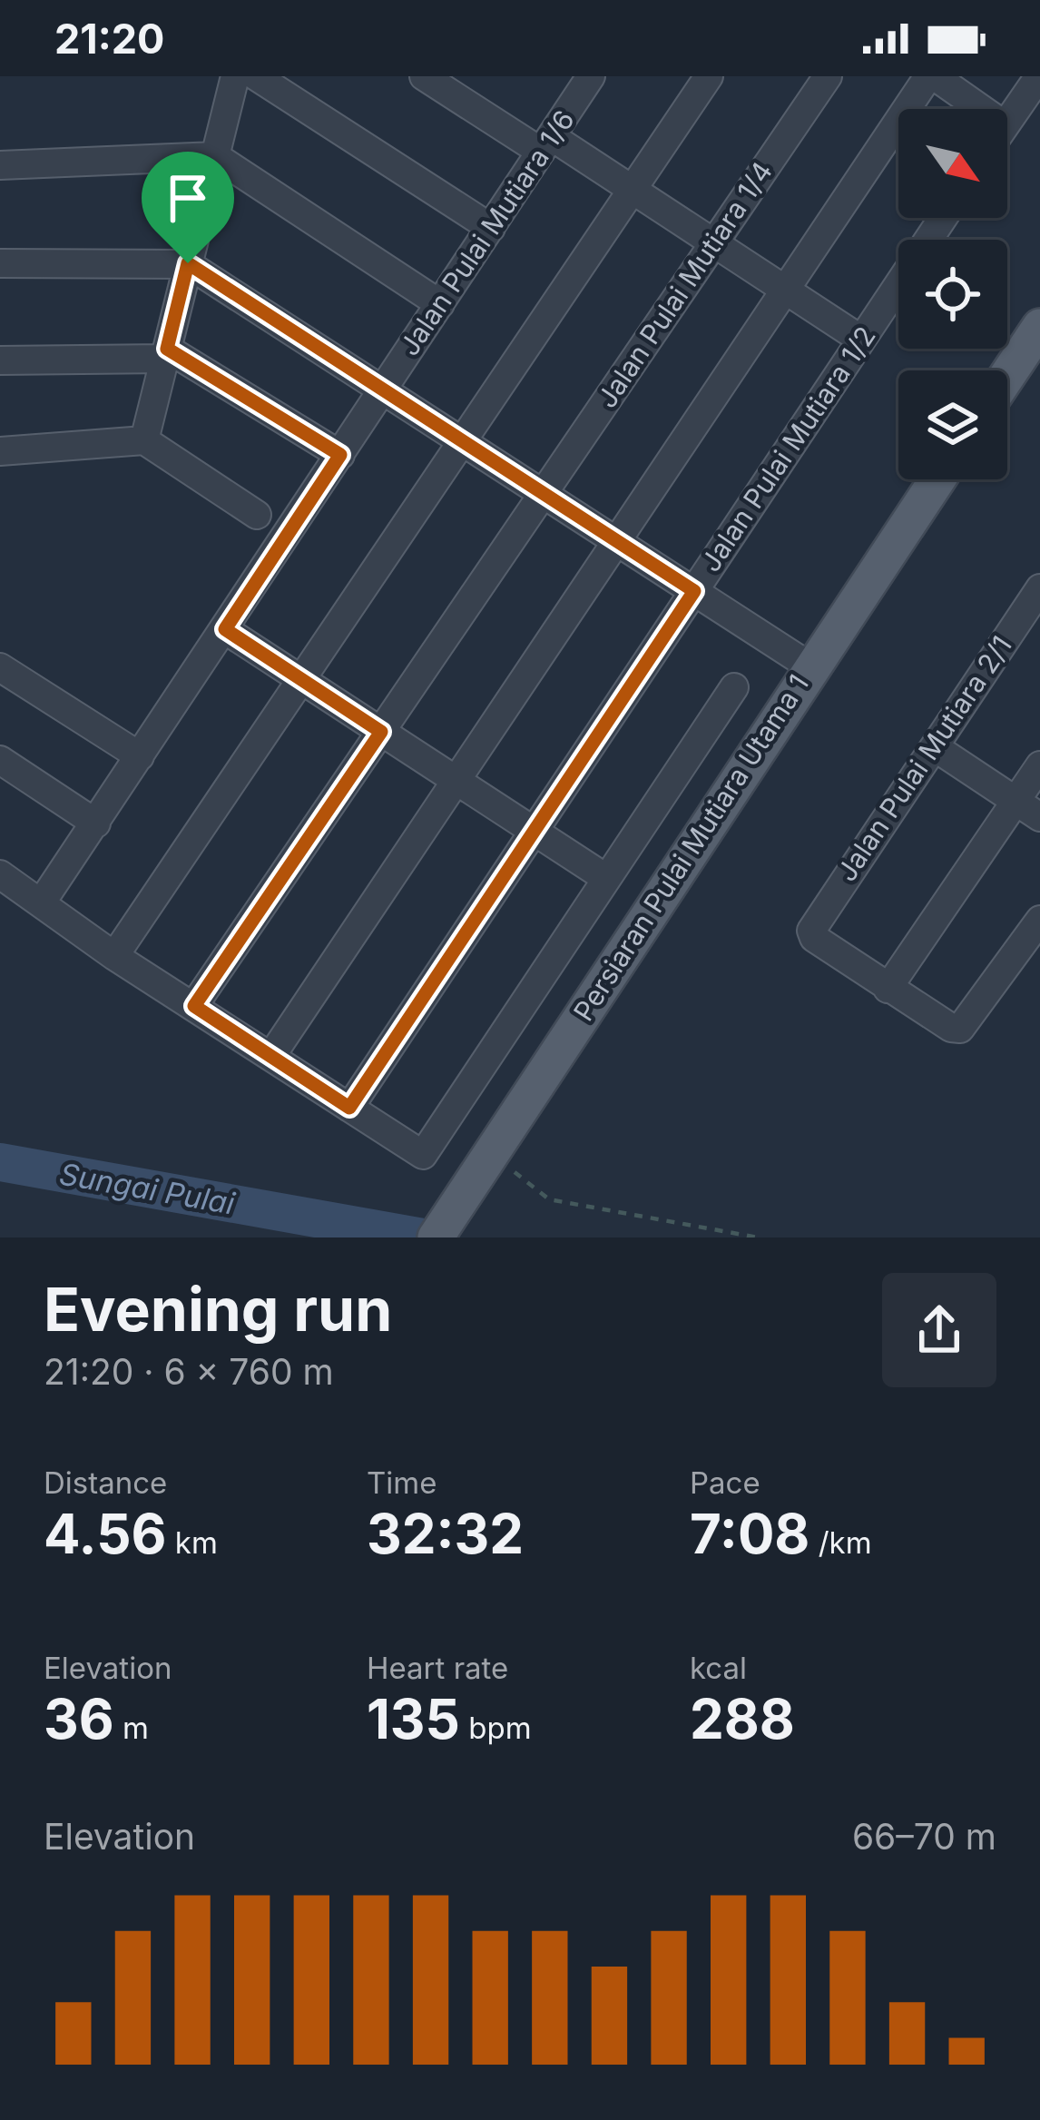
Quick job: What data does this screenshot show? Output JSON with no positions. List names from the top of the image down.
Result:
{
  "streets": {
    "main road": ["Persiaran Pulai Mutiara Utama 1"],
    "street": [
      "Jalan Pulai Mutiara 1/6",
      "Jalan Pulai Mutiara 1/4",
      "Jalan Pulai Mutiara 1/2",
      "Jalan Pulai Mutiara 2/1"
    ]
  },
  "water": ["Sungai Pulai"],
  "north": "bottom right",
  "page": {
    "status": "21:20",
    "heading": ["Evening run", "21:20 · 6 × 760 m"],
    "stats": [
      ["Distance", "4.56 km"],
      ["Time", "32:32"],
      ["Pace", "7:08 /km"],
      ["Elevation", "36 m"],
      ["Heart rate", "135 bpm"],
      ["kcal", "288"]
    ],
    "chart": ["Elevation", "66–70 m"]
  }
}
